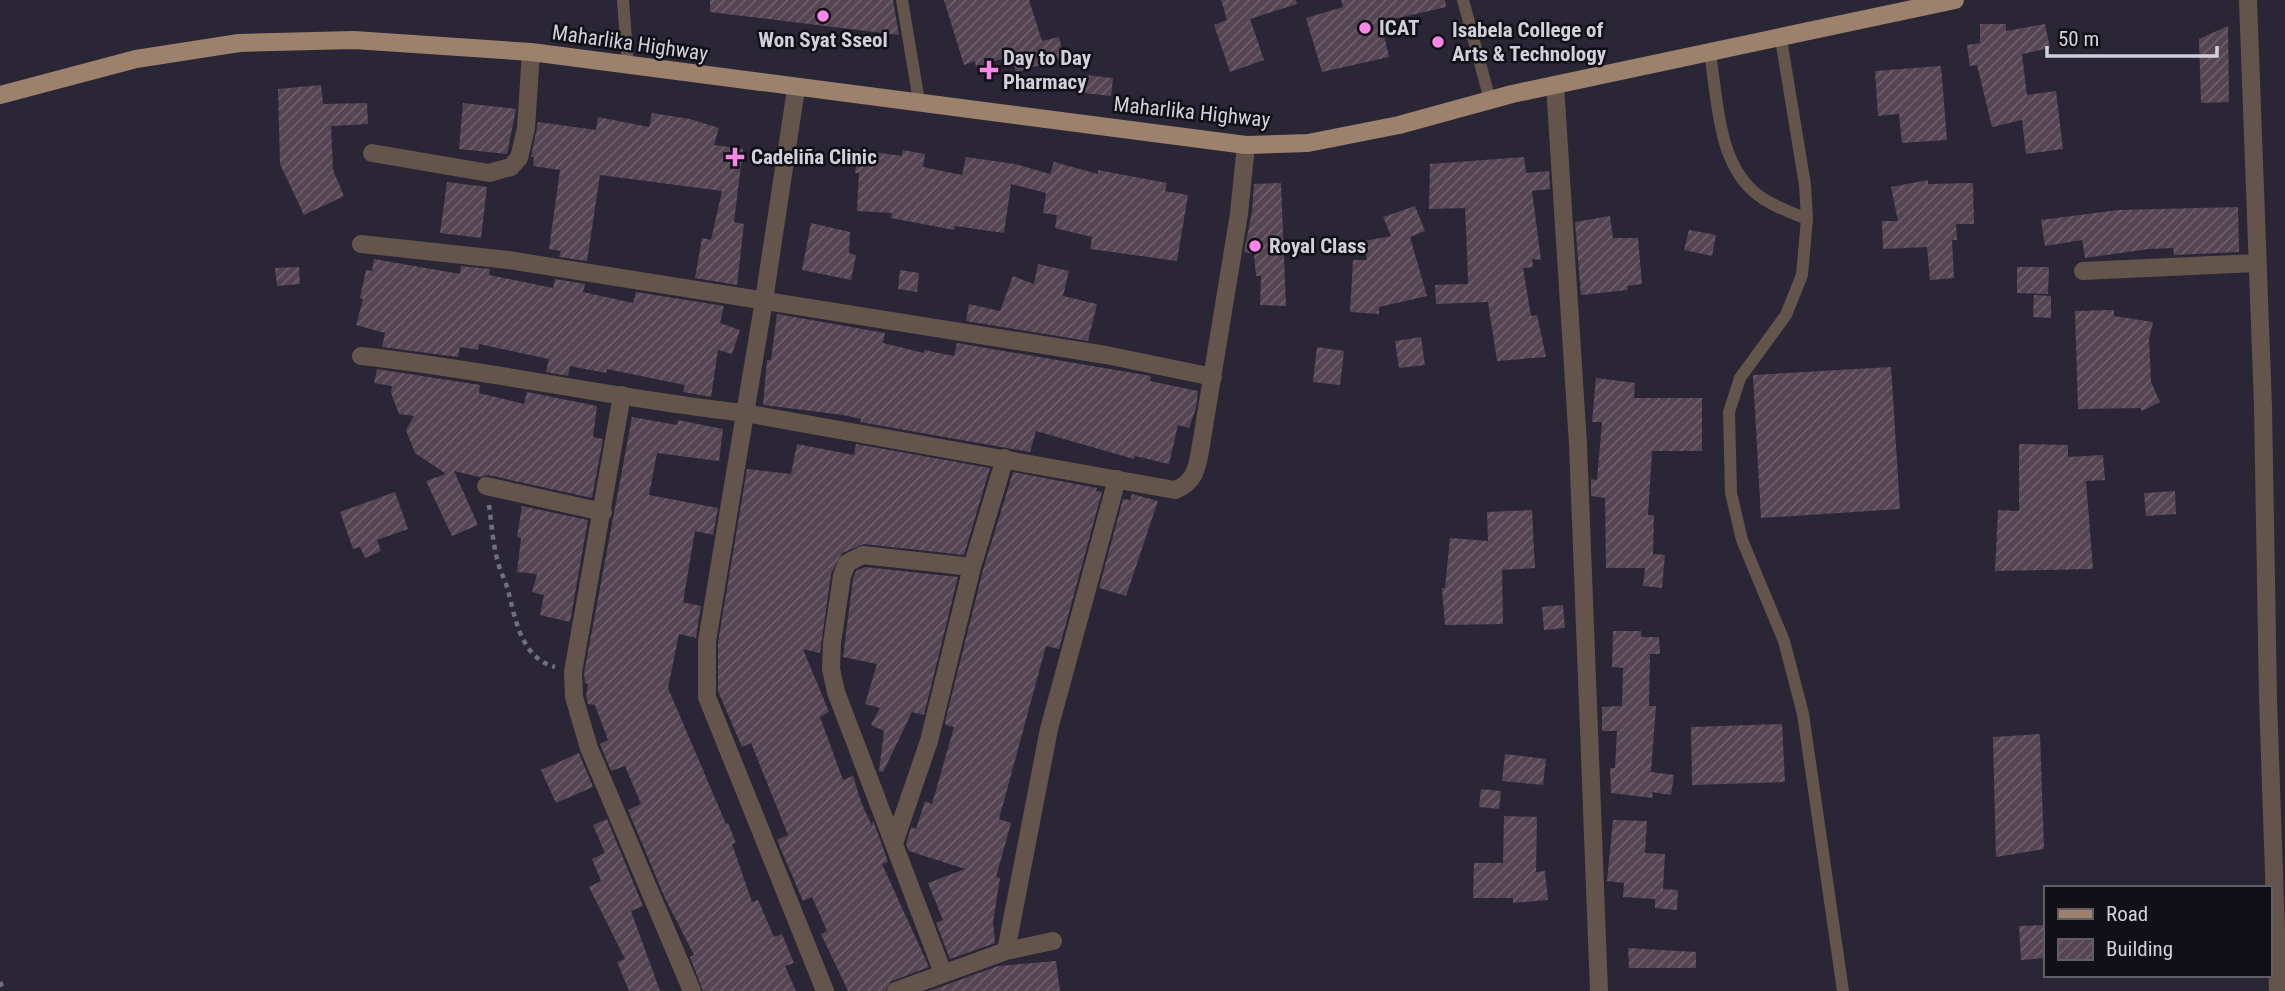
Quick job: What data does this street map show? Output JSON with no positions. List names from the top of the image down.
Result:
{
  "streets": {
    "main road": ["Maharlika Highway"]
  },
  "places": {
    "other": [
      "Won Syat Sseol",
      "ICAT",
      "Isabela College of Arts & Technology",
      "Royal Class"
    ],
    "health": ["Day to Day Pharmacy", "Cadeliña Clinic"]
  },
  "legend": ["Road", "Building"],
  "scale_bar": "50 m"
}
